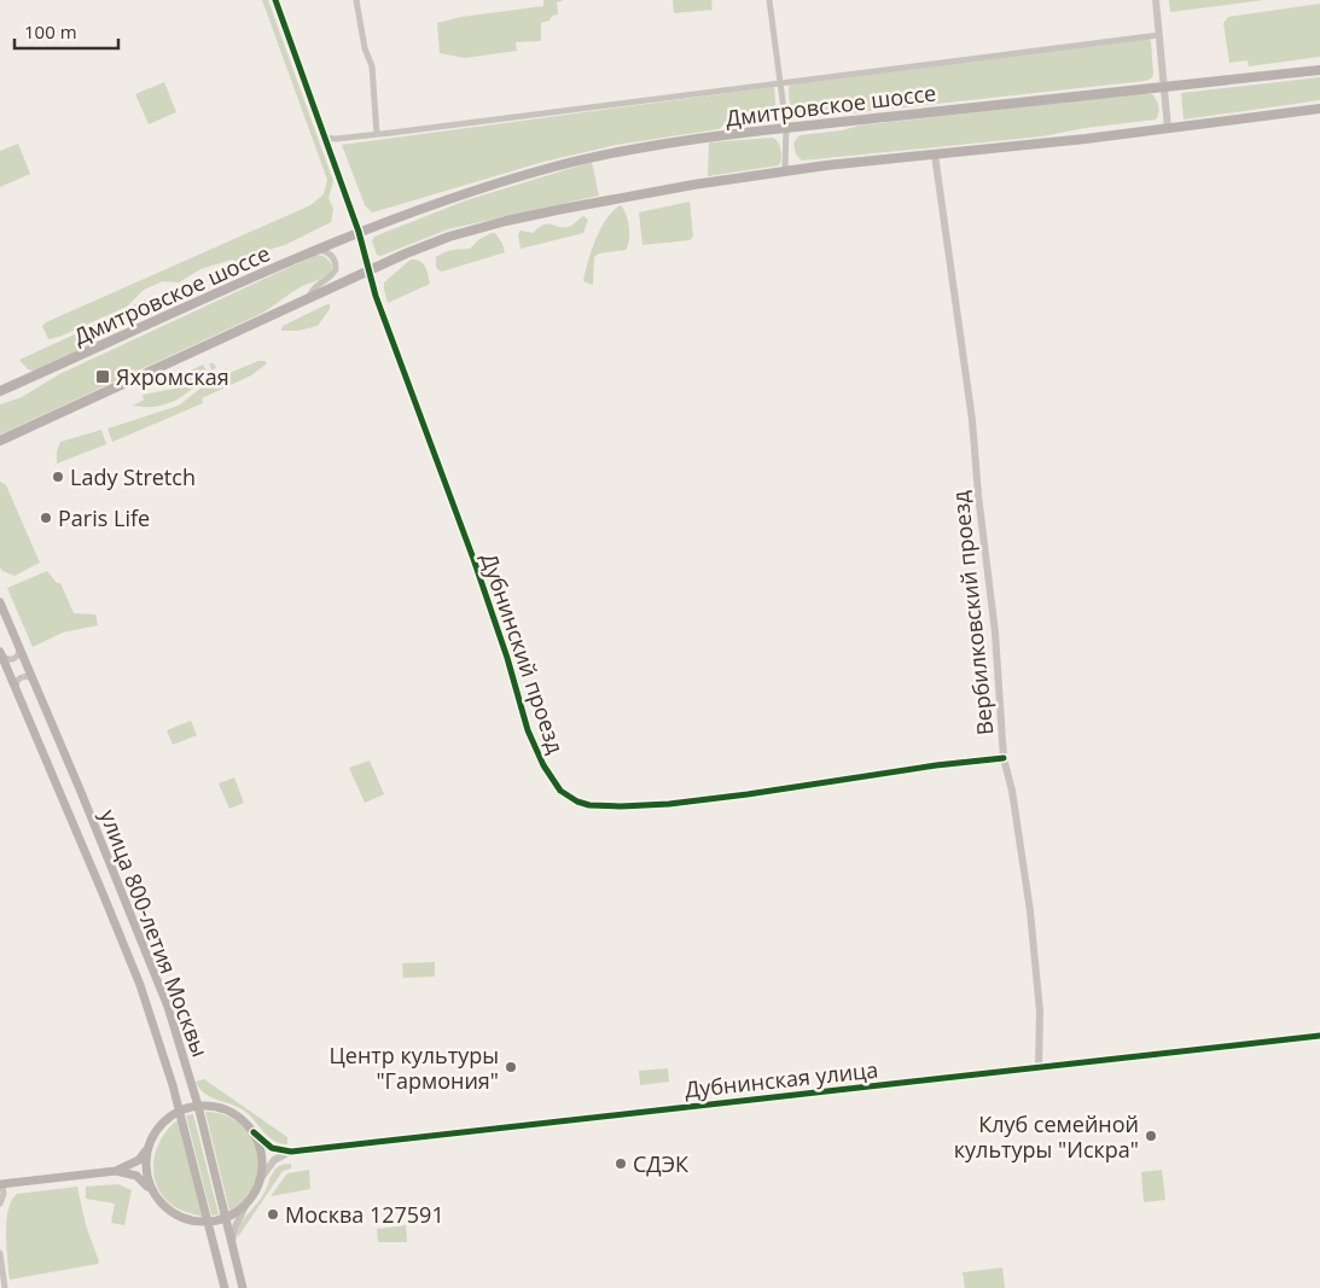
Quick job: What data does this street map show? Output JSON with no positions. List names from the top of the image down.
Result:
{
  "streets": {
    "main road": ["Дмитровское шоссе", "улица 800-летия Москвы"],
    "street": ["Вербилковский проезд", "Дубнинский проезд", "Дубнинская улица"]
  },
  "crossings": [
    ["Вербилковский проезд", "Дубнинский проезд"],
    ["Вербилковский проезд", "Дубнинская улица"]
  ],
  "places": {
    "transit": ["Яхромская"],
    "other": [
      "Lady Stretch",
      "Paris Life",
      "Центр культуры \"Гармония\"",
      "Клуб семейной культуры \"Искра\"",
      "СДЭК",
      "Москва 127591"
    ]
  },
  "scale_bar": "100 m"
}
